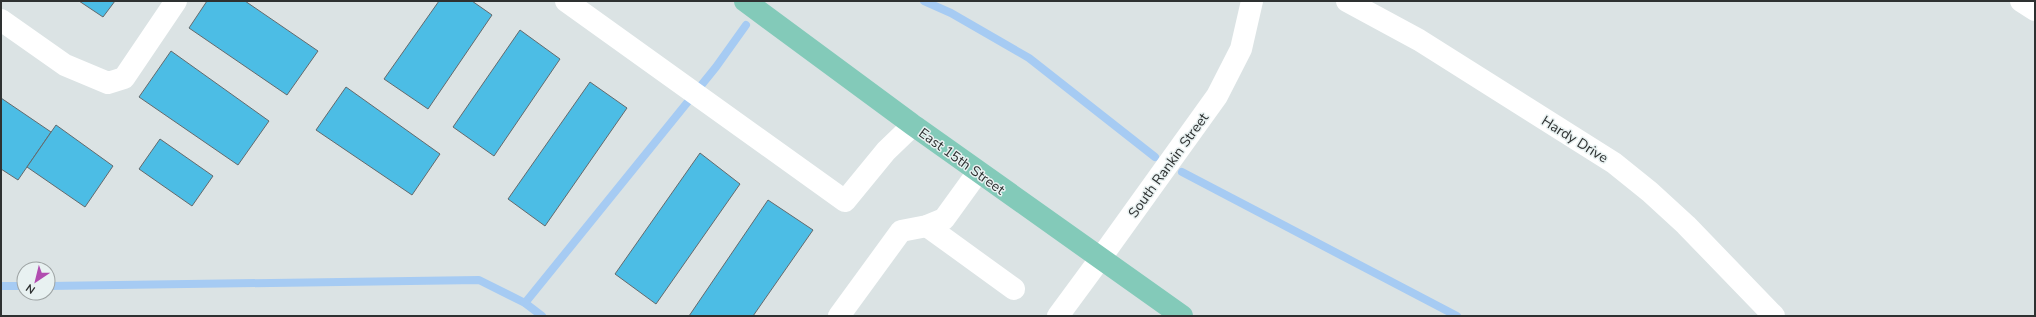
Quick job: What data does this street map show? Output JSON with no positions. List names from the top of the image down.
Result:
{
  "streets": {
    "main road": ["East 15th Street"],
    "street": ["Hardy Drive", "South Rankin Street"]
  },
  "crossings": [
    ["East 15th Street", "South Rankin Street"]
  ],
  "north": "bottom left"
}
